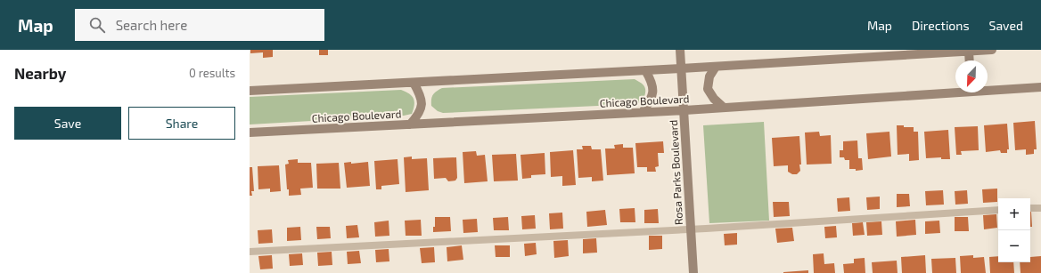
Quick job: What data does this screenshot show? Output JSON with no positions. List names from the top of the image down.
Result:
{
  "streets": {
    "street": ["Chicago Boulevard", "Rosa Parks Boulevard"]
  },
  "crossings": [
    ["Chicago Boulevard", "Rosa Parks Boulevard"]
  ],
  "north": "bottom left",
  "page": {
    "header": "Map",
    "search": "Search here",
    "nav": ["Map", "Directions", "Saved"],
    "heading": ["Nearby", "0 results"],
    "buttons": ["Save", "Share"],
    "map_buttons": ["+", "−"]
  }
}
